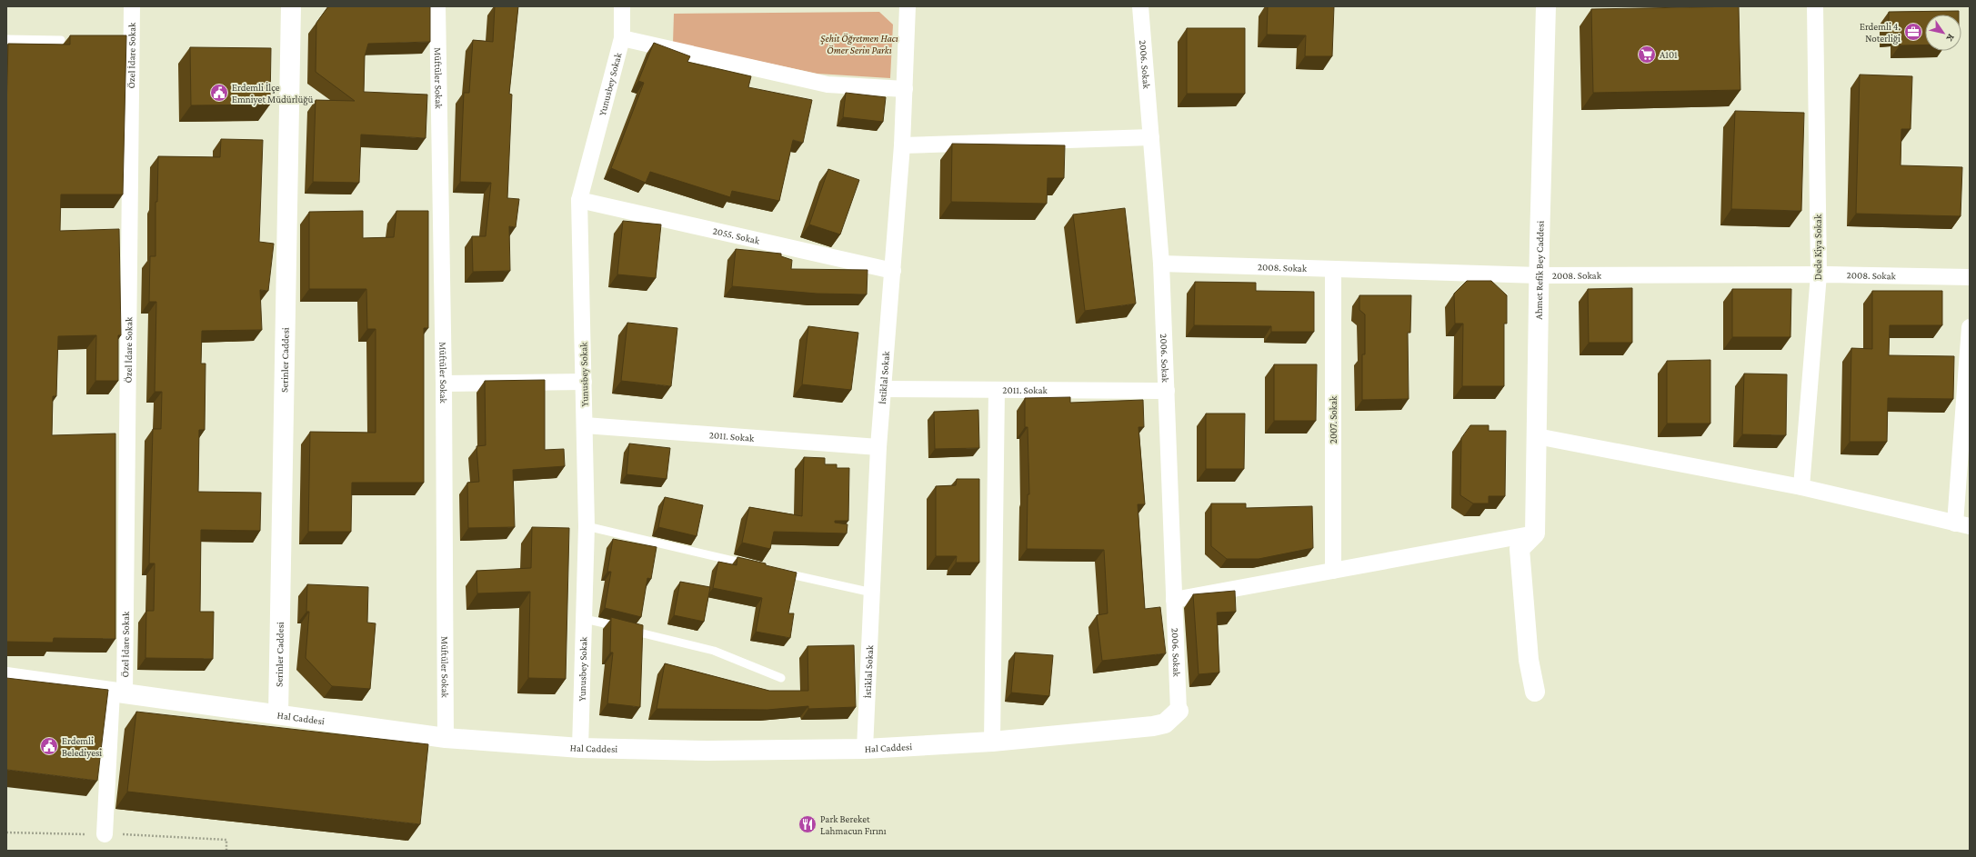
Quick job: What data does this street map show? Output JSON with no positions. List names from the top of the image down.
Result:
{
  "streets": {
    "street": [
      "Özel İdare Sokak",
      "2006. Sokak",
      "Müftüler Sokak",
      "Yunusbey Sokak",
      "2055. Sokak",
      "Dede Kiya Sokak",
      "2008. Sokak",
      "Ahmet Refik Bey Caddesi",
      "Serinler Caddesi",
      "İstiklal Sokak",
      "2011. Sokak",
      "2007. Sokak",
      "Hal Caddesi"
    ]
  },
  "crossings": [
    ["Özel İdare Sokak", "Hal Caddesi"],
    ["2006. Sokak", "2008. Sokak"],
    ["2006. Sokak", "2011. Sokak"],
    ["2006. Sokak", "Hal Caddesi"],
    ["Müftüler Sokak", "Hal Caddesi"],
    ["Yunusbey Sokak", "2055. Sokak"],
    ["Yunusbey Sokak", "2011. Sokak"],
    ["Yunusbey Sokak", "Hal Caddesi"],
    ["2055. Sokak", "İstiklal Sokak"],
    ["Dede Kiya Sokak", "2008. Sokak"],
    ["2008. Sokak", "Ahmet Refik Bey Caddesi"],
    ["2008. Sokak", "2007. Sokak"],
    ["Serinler Caddesi", "Hal Caddesi"],
    ["İstiklal Sokak", "2011. Sokak"],
    ["İstiklal Sokak", "Hal Caddesi"]
  ],
  "parks": ["Şehit Öğretmen Hacı Ömer Serin Parkı"],
  "places": {
    "office": ["Erdemli 4. Noterliği"],
    "supermarket": ["A101"],
    "public building": ["Erdemli İlçe Emniyet Müdürlüğü", "Erdemli Belediyesi"],
    "restaurant": ["Park Bereket Lahmacun Fırını"]
  },
  "north": "bottom right"
}
